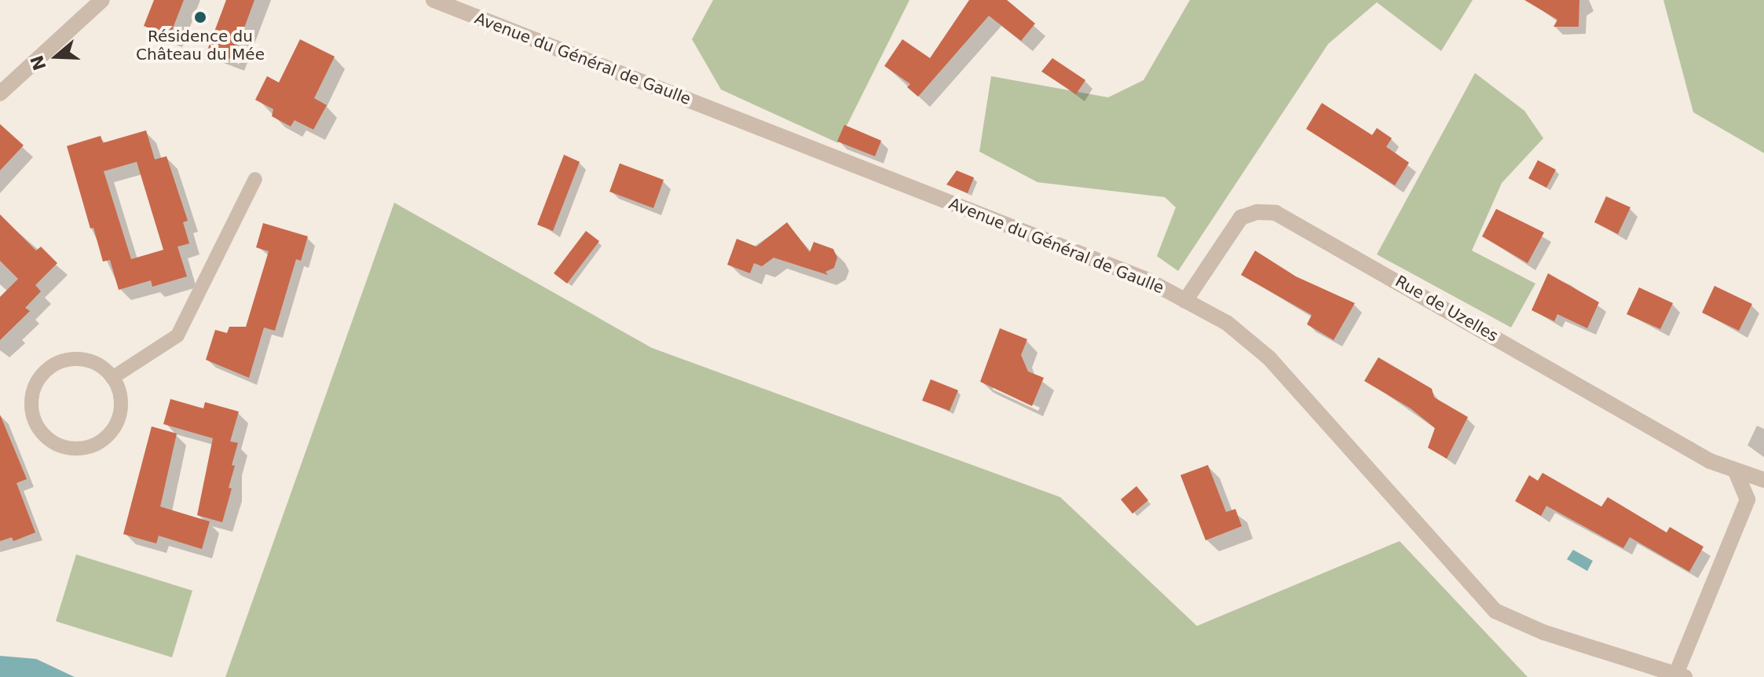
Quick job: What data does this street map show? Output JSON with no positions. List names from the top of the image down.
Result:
{
  "streets": {
    "street": ["Avenue du Général de Gaulle", "Rue de Uzelles"]
  },
  "crossings": [
    ["Avenue du Général de Gaulle", "Rue de Uzelles"]
  ],
  "places": ["Résidence du Château du Mée"],
  "north": "left"
}
